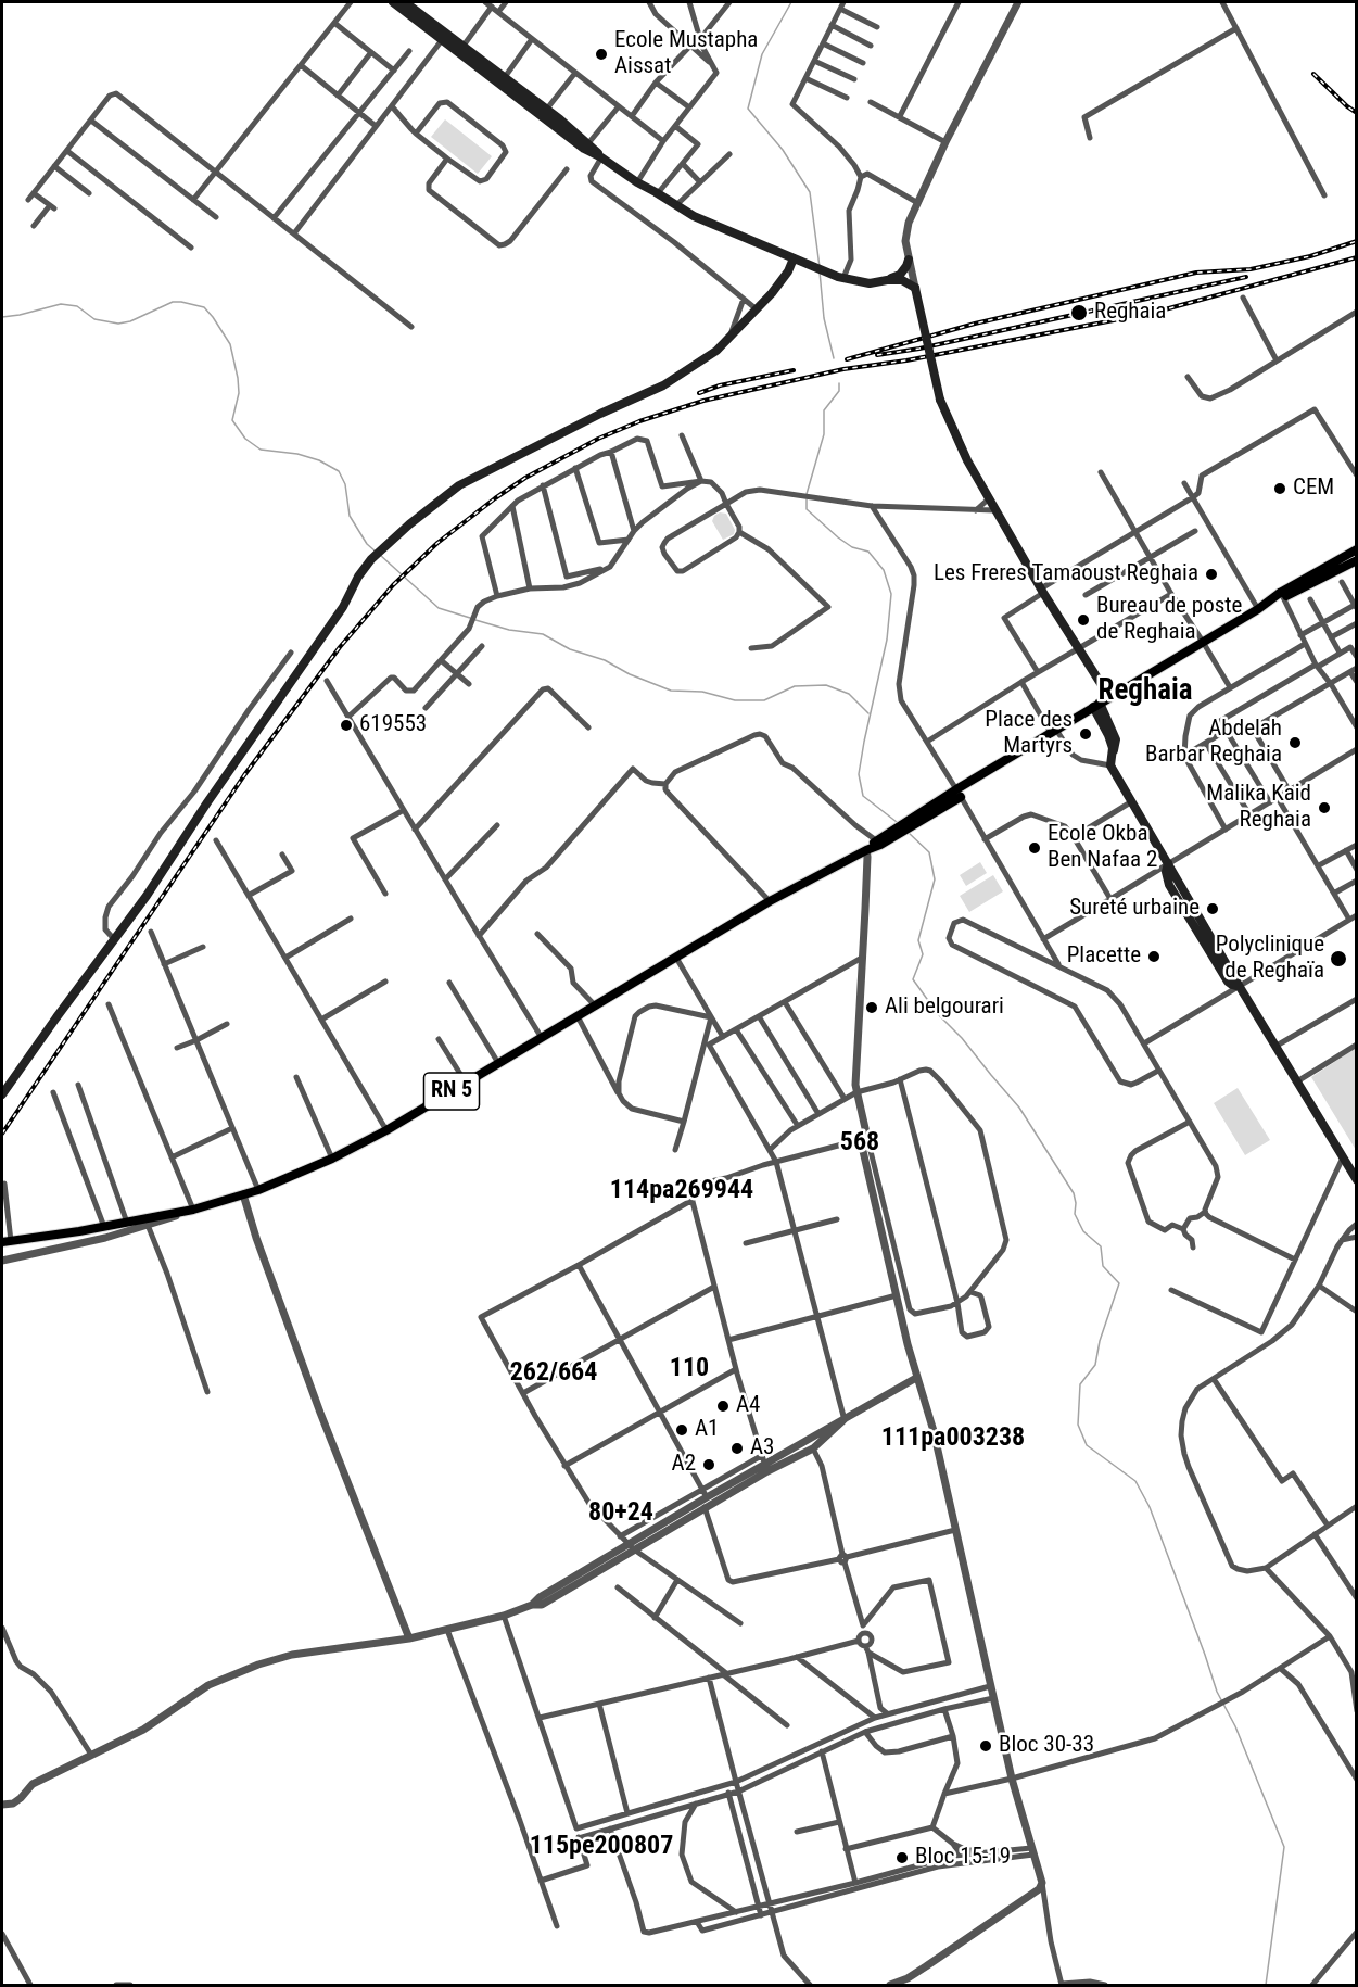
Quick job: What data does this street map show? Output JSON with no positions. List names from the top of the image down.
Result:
{
  "streets": {
    "main road": ["RN 5"]
  },
  "districts": [
    "Reghaia",
    "568",
    "114pa269944",
    "110",
    "262/664",
    "111pa003238",
    "80+24",
    "115pe200807"
  ],
  "places": [
    "Ecole Mustapha Aissat",
    "Reghaia",
    "CEM",
    "Les Freres Tamaoust Reghaia",
    "Bureau de poste de Reghaia",
    "619553",
    "Place des Martyrs",
    "Abdelah Barbar Reghaia",
    "Malika Kaid Reghaia",
    "Ecole Okba Ben Nafaa 2",
    "Sureté urbaine",
    "Placette",
    "Polyclinique de Reghaïa",
    "Ali belgourari",
    "A4",
    "A1",
    "A3",
    "A2",
    "Bloc 30-33",
    "Bloc 15-19"
  ]
}
